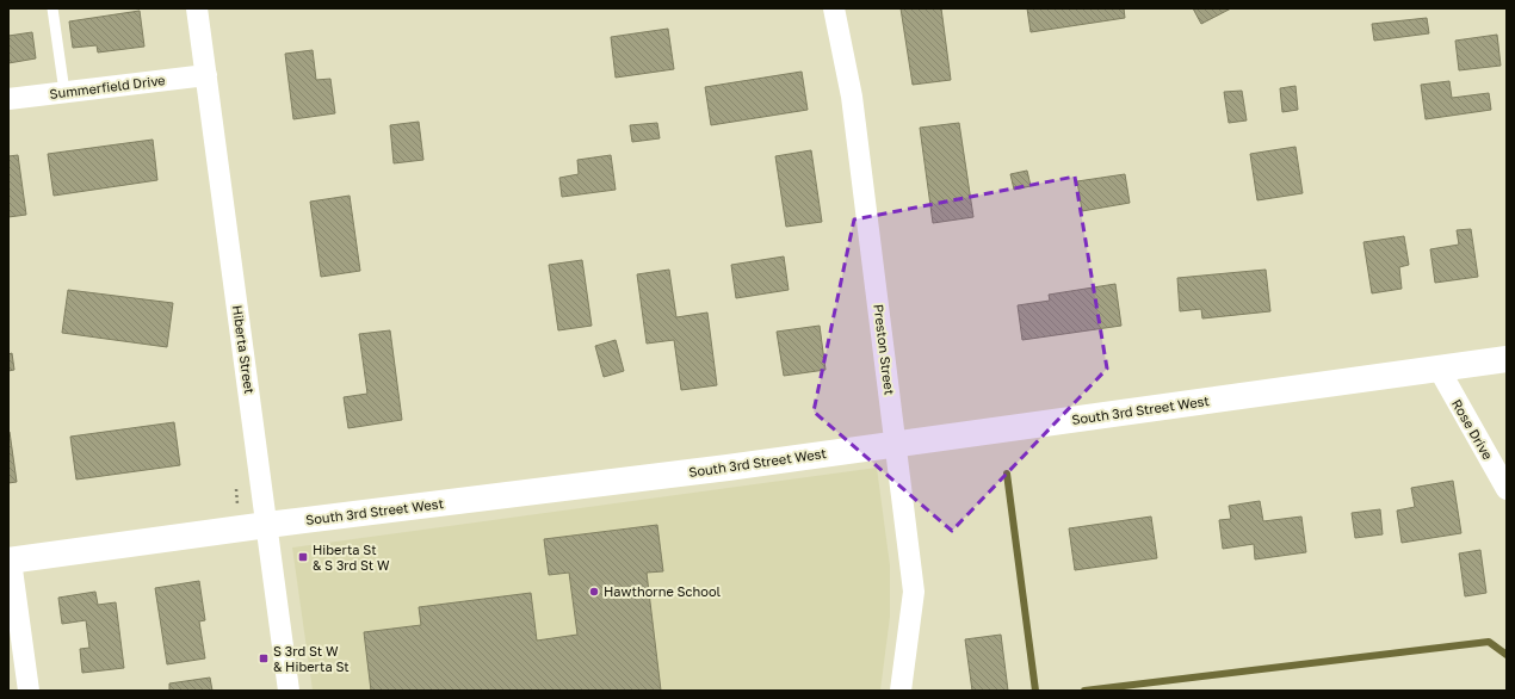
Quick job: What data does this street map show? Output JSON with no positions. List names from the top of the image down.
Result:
{
  "streets": {
    "street": [
      "Summerfield Drive",
      "Hiberta Street",
      "Preston Street",
      "South 3rd Street West",
      "Rose Drive"
    ]
  },
  "crossings": [
    ["Summerfield Drive", "Hiberta Street"],
    ["Hiberta Street", "South 3rd Street West"],
    ["Preston Street", "South 3rd Street West"],
    ["South 3rd Street West", "Rose Drive"]
  ],
  "places": {
    "transit": ["Hiberta St & S 3rd St W", "S 3rd St W & Hiberta St"],
    "other": ["Hawthorne School"]
  }
}
